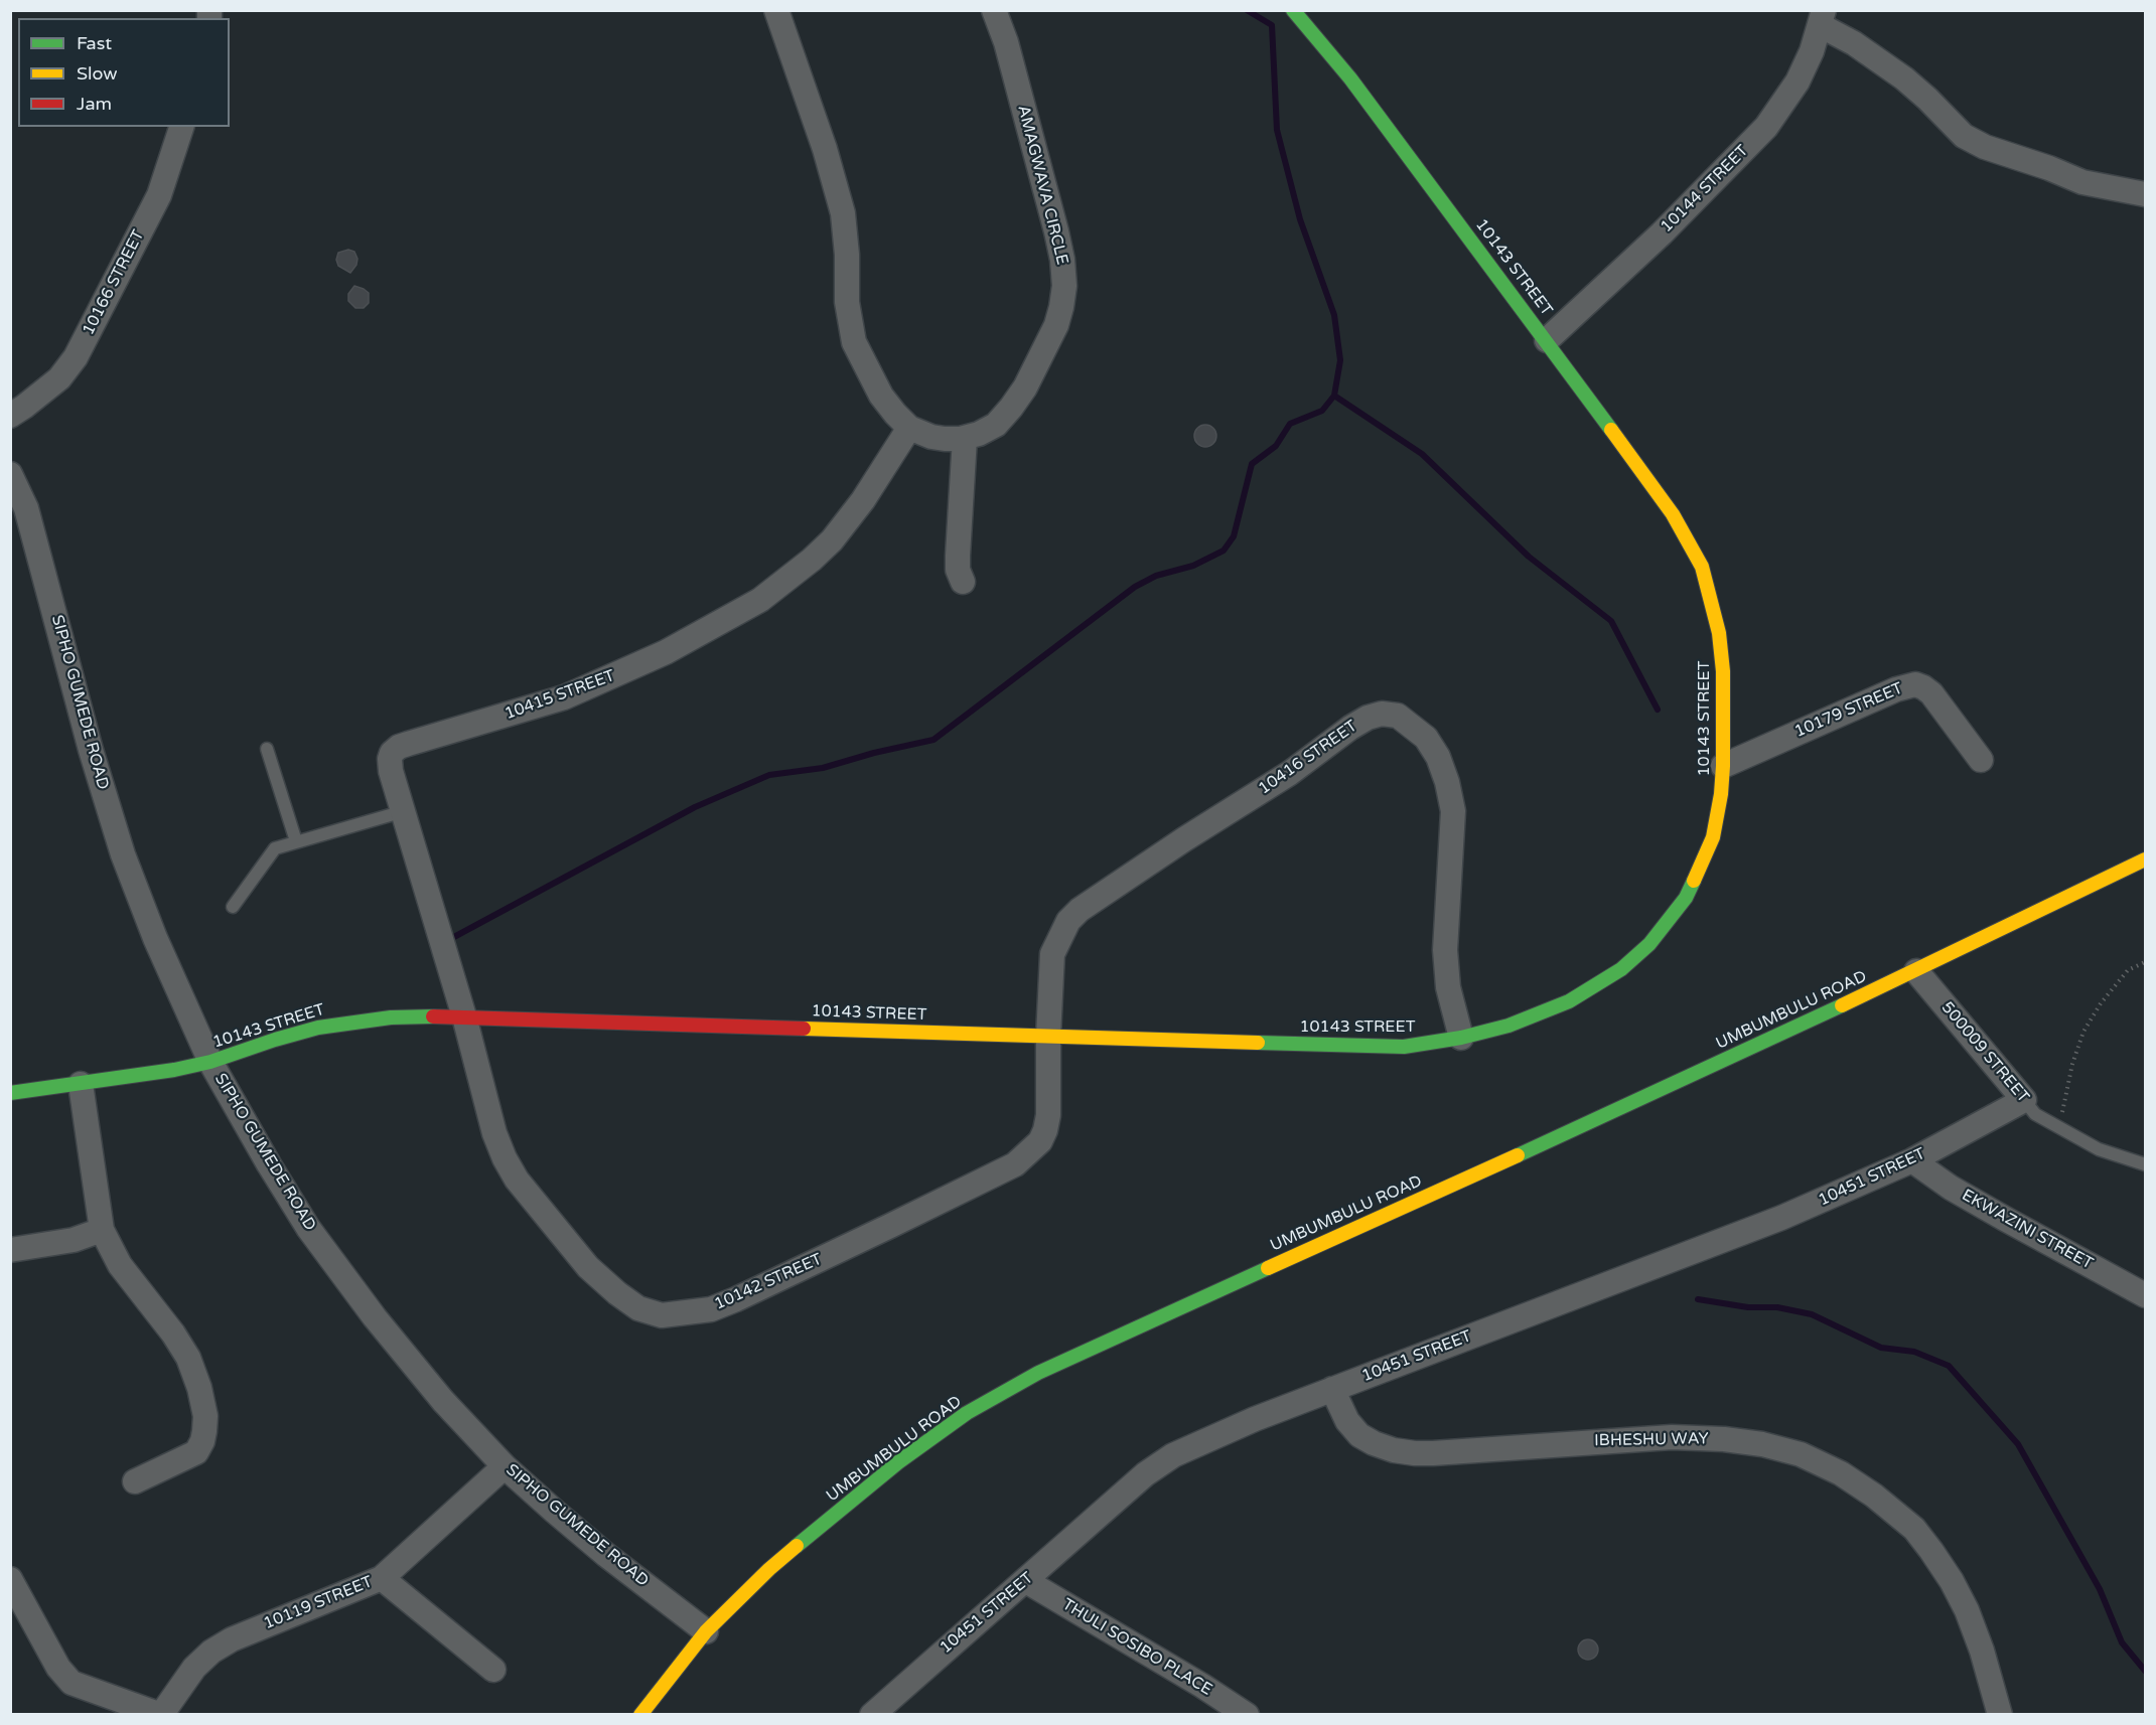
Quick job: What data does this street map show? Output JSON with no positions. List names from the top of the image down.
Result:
{
  "streets": {
    "street": [
      "AMAGWAVA CIRCLE",
      "10144 STREET",
      "10143 STREET",
      "10166 STREET",
      "10415 STREET",
      "SIPHO GUMEDE ROAD",
      "10179 STREET",
      "10416 STREET",
      "UMBUMBULU ROAD",
      "500009 STREET",
      "10451 STREET",
      "EKWAZINI STREET",
      "10142 STREET",
      "IBHESHU WAY",
      "10119 STREET",
      "THULI SOSIBO PLACE"
    ]
  },
  "crossings": [
    ["AMAGWAVA CIRCLE", "10415 STREET"],
    ["10144 STREET", "10143 STREET"],
    ["10143 STREET", "10415 STREET"],
    ["10143 STREET", "SIPHO GUMEDE ROAD"],
    ["10143 STREET", "10179 STREET"],
    ["10143 STREET", "10416 STREET"],
    ["10143 STREET", "10142 STREET"],
    ["10415 STREET", "10142 STREET"],
    ["SIPHO GUMEDE ROAD", "UMBUMBULU ROAD"],
    ["SIPHO GUMEDE ROAD", "10119 STREET"],
    ["10416 STREET", "10142 STREET"],
    ["UMBUMBULU ROAD", "500009 STREET"],
    ["500009 STREET", "10451 STREET"],
    ["10451 STREET", "EKWAZINI STREET"],
    ["10451 STREET", "IBHESHU WAY"],
    ["10451 STREET", "THULI SOSIBO PLACE"]
  ],
  "legend": ["Fast", "Slow", "Jam"]
}
